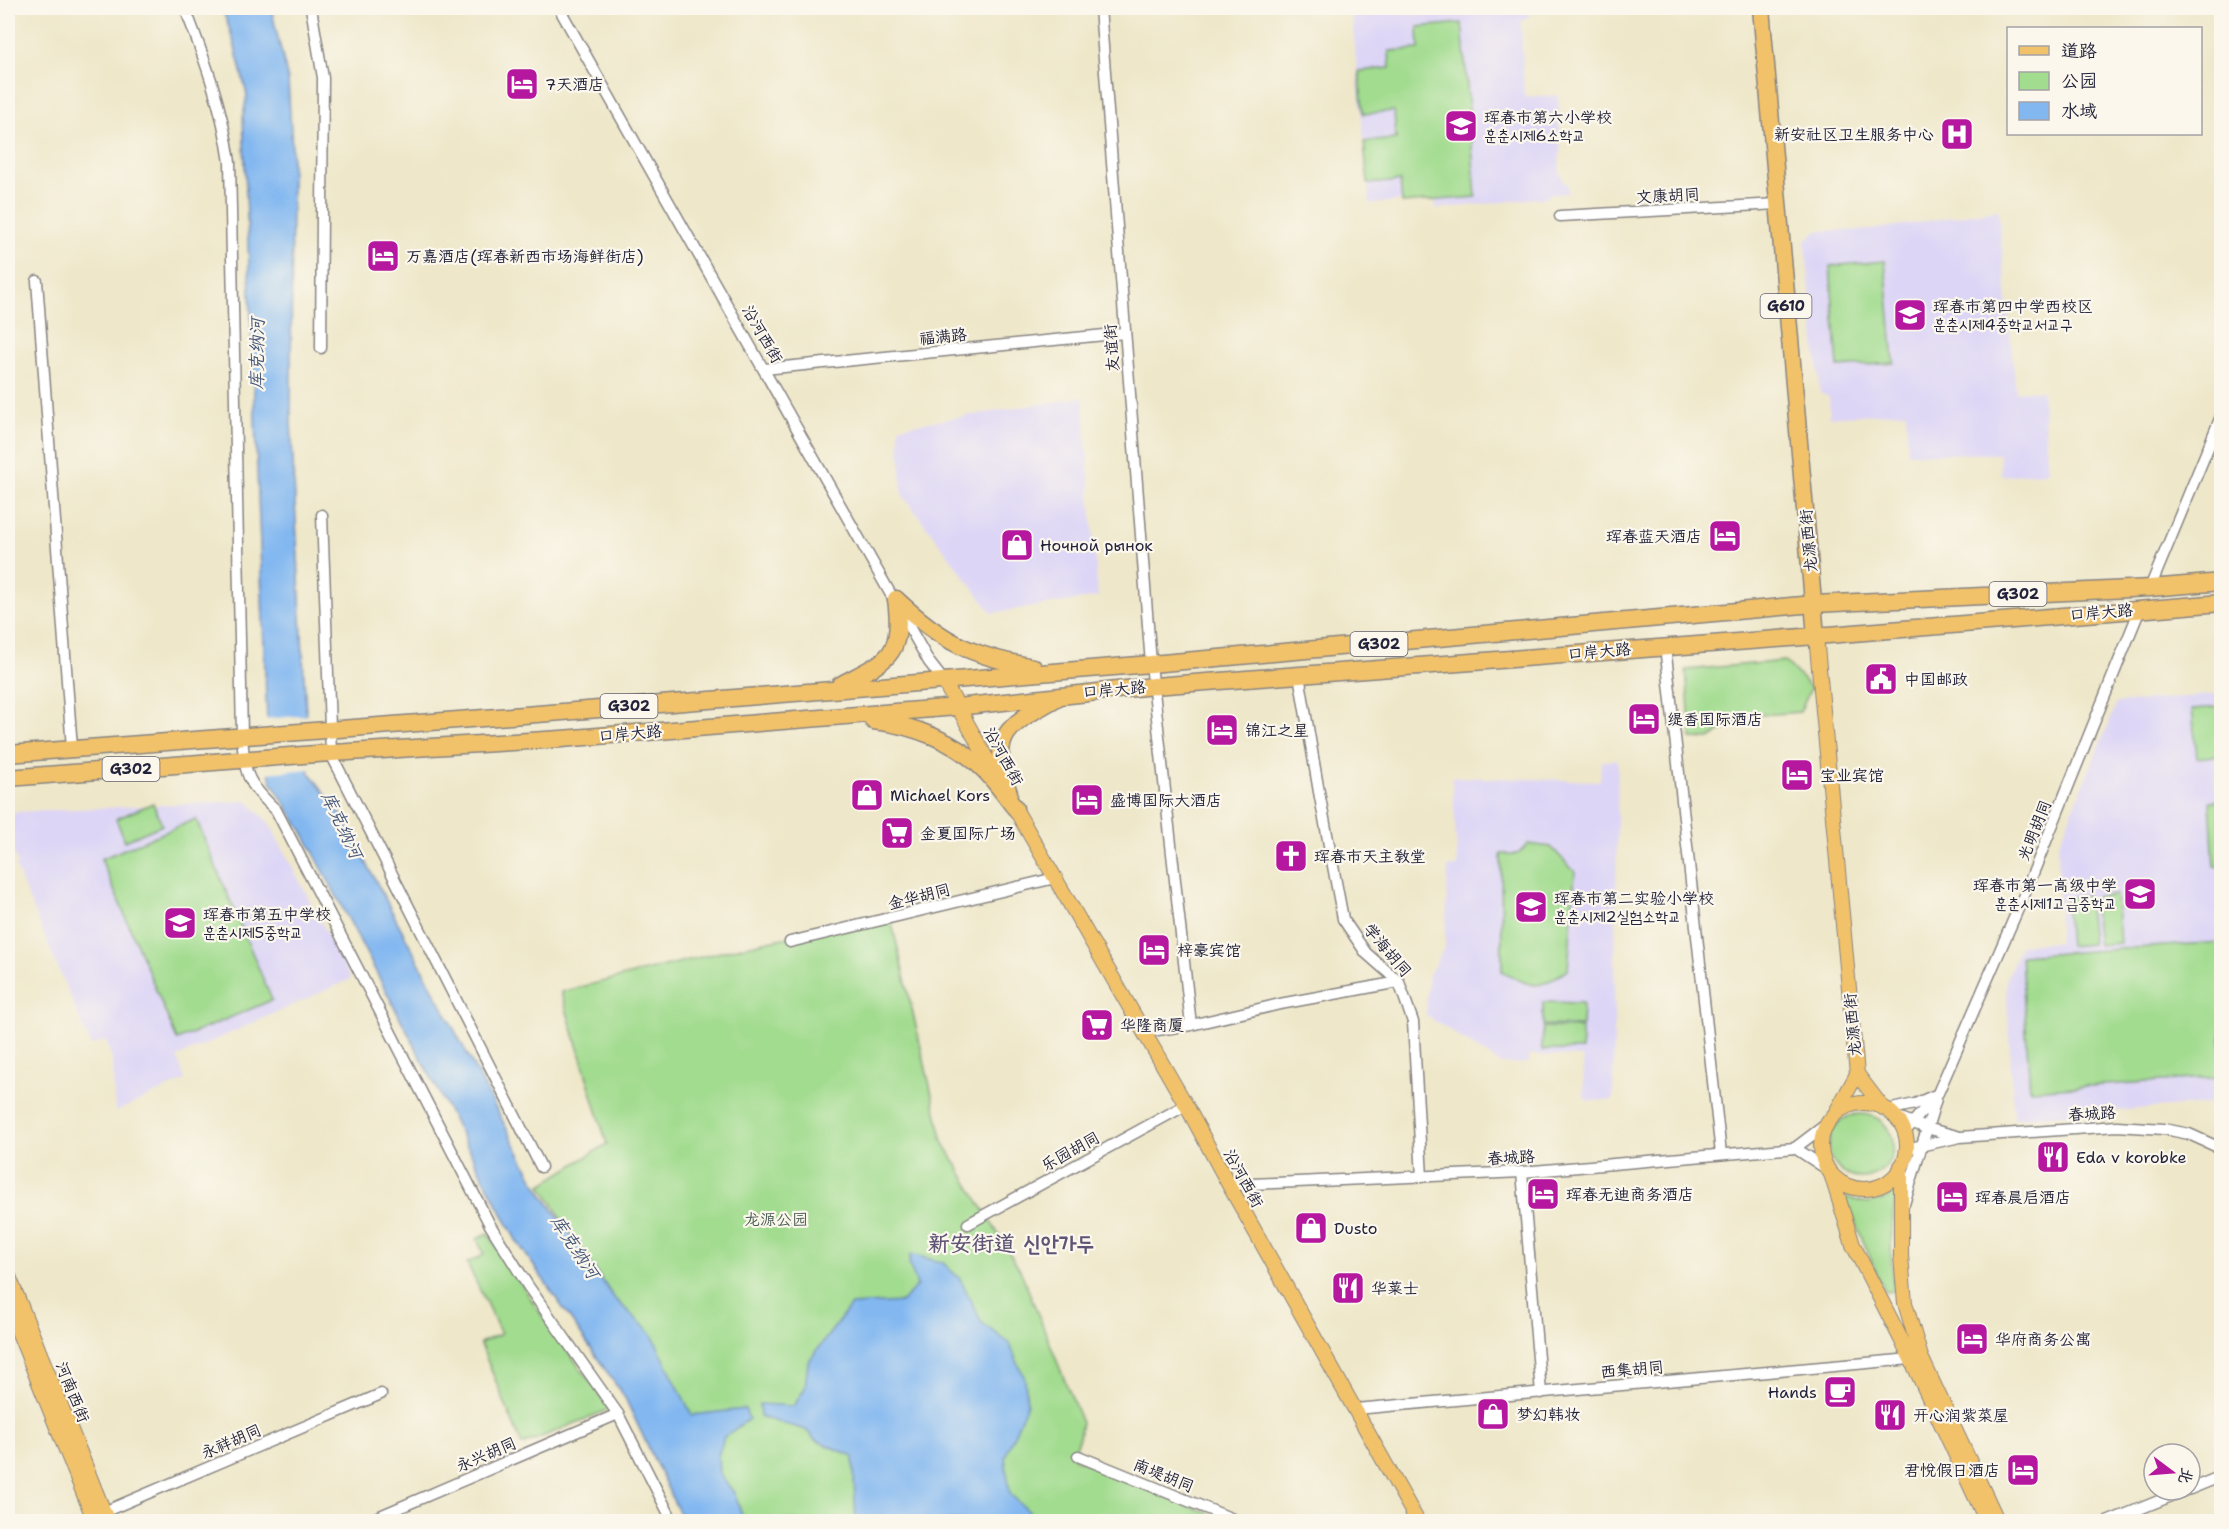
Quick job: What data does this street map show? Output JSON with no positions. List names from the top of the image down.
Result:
{
  "streets": {
    "highway": [
      "G610",
      "龙源西街",
      "G302",
      "口岸大路"
    ],
    "main road": ["沿河西街", "河南西街"],
    "street": [
      "文康胡同",
      "福满路",
      "友谊街",
      "光明胡同",
      "金华胡同",
      "学海胡同",
      "春城路",
      "乐园胡同",
      "西集胡同",
      "永祥胡同",
      "永兴胡同",
      "南堤胡同"
    ]
  },
  "crossings": [
    ["文康胡同", "龙源西街"],
    ["沿河西街", "福满路"],
    ["沿河西街", "口岸大路"],
    ["沿河西街", "金华胡同"],
    ["沿河西街", "春城路"],
    ["沿河西街", "乐园胡同"],
    ["沿河西街", "西集胡同"],
    ["福满路", "友谊街"],
    ["友谊街", "口岸大路"],
    ["龙源西街", "口岸大路"],
    ["龙源西街", "光明胡同"],
    ["口岸大路", "光明胡同"],
    ["口岸大路", "学海胡同"],
    ["学海胡同", "春城路"],
    ["河南西街", "永祥胡同"]
  ],
  "districts": ["新安街道 신안가두"],
  "water": ["库克纳河"],
  "parks": ["龙源公园"],
  "places": {
    "hotel": [
      "7天酒店",
      "万嘉酒店(珲春新西市场海鲜街店)",
      "珲春蓝天酒店",
      "缇香国际酒店",
      "锦江之星",
      "宝业宾馆",
      "盛博国际大酒店",
      "梓豪宾馆",
      "珲春无迪商务酒店",
      "珲春晨启酒店",
      "华府商务公寓",
      "君悦假日酒店"
    ],
    "school or university": [
      "珲春市第六小学校 훈춘시제6소학교",
      "珲春市第四中学西校区 훈춘시제4중학교서교구",
      "珲春市第一高级中学 훈춘시제1고급중학교",
      "珲春市第二实验小学校 훈춘시제2실험소학교",
      "珲春市第五中学校 훈춘시제5중학교"
    ],
    "hospital": ["新安社区卫生服务中心"],
    "shop": [
      "Ночной рынок",
      "Michael Kors",
      "Dusto",
      "梦幻韩妆"
    ],
    "public building": ["中国邮政"],
    "supermarket": ["金夏国际广场", "华隆商厦"],
    "church": ["珲春市天主教堂"],
    "restaurant": ["Eda v korobke", "华莱士", "开心润紫菜屋"],
    "cafe": ["Hands"]
  },
  "legend": ["道路", "公园", "水域"],
  "north": "right"
}
